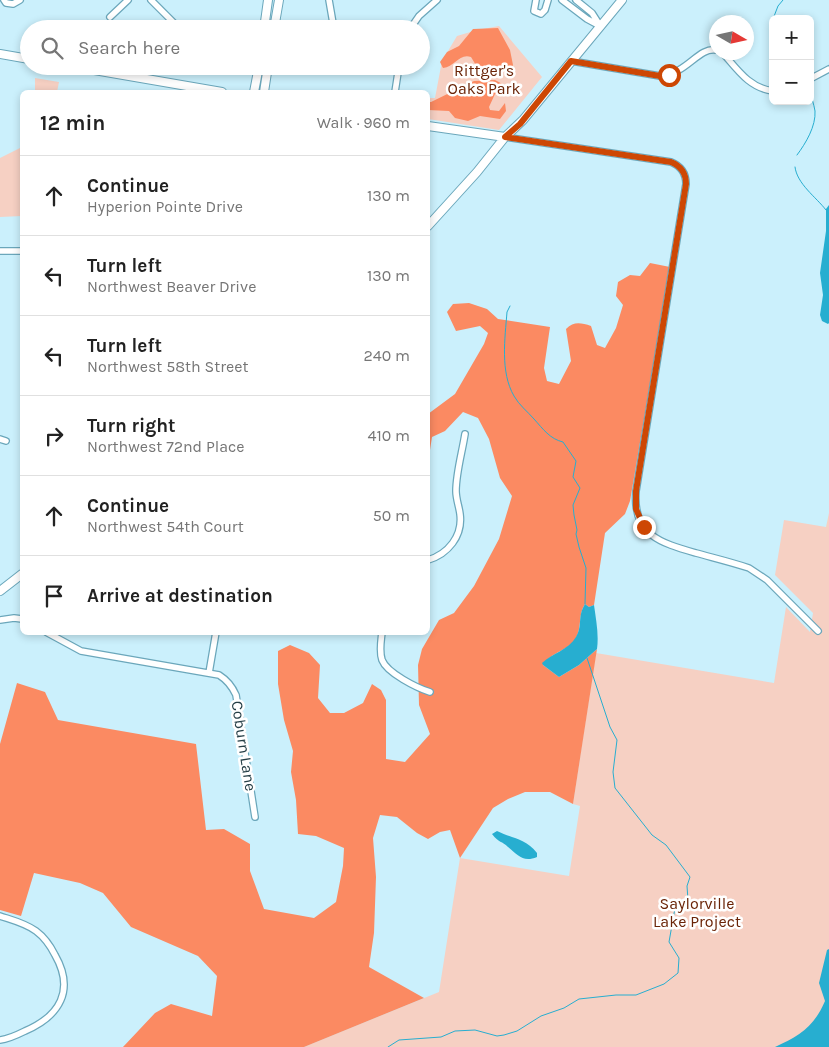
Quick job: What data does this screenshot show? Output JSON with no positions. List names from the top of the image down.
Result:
{
  "streets": {
    "street": ["Coburn Lane"]
  },
  "parks": ["Rittger's Oaks Park", "Saylorville Lake Project"],
  "north": "right",
  "page": {
    "map_buttons": ["+", "−"],
    "search": "Search here",
    "heading": ["12 min", "Walk · 960 m"],
    "list": [
      ["Continue", "Hyperion Pointe Drive", "130 m"],
      ["Turn left", "Northwest Beaver Drive", "130 m"],
      ["Turn left", "Northwest 58th Street", "240 m"],
      ["Turn right", "Northwest 72nd Place", "410 m"],
      ["Continue", "Northwest 54th Court", "50 m"],
      "Arrive at destination"
    ]
  }
}
